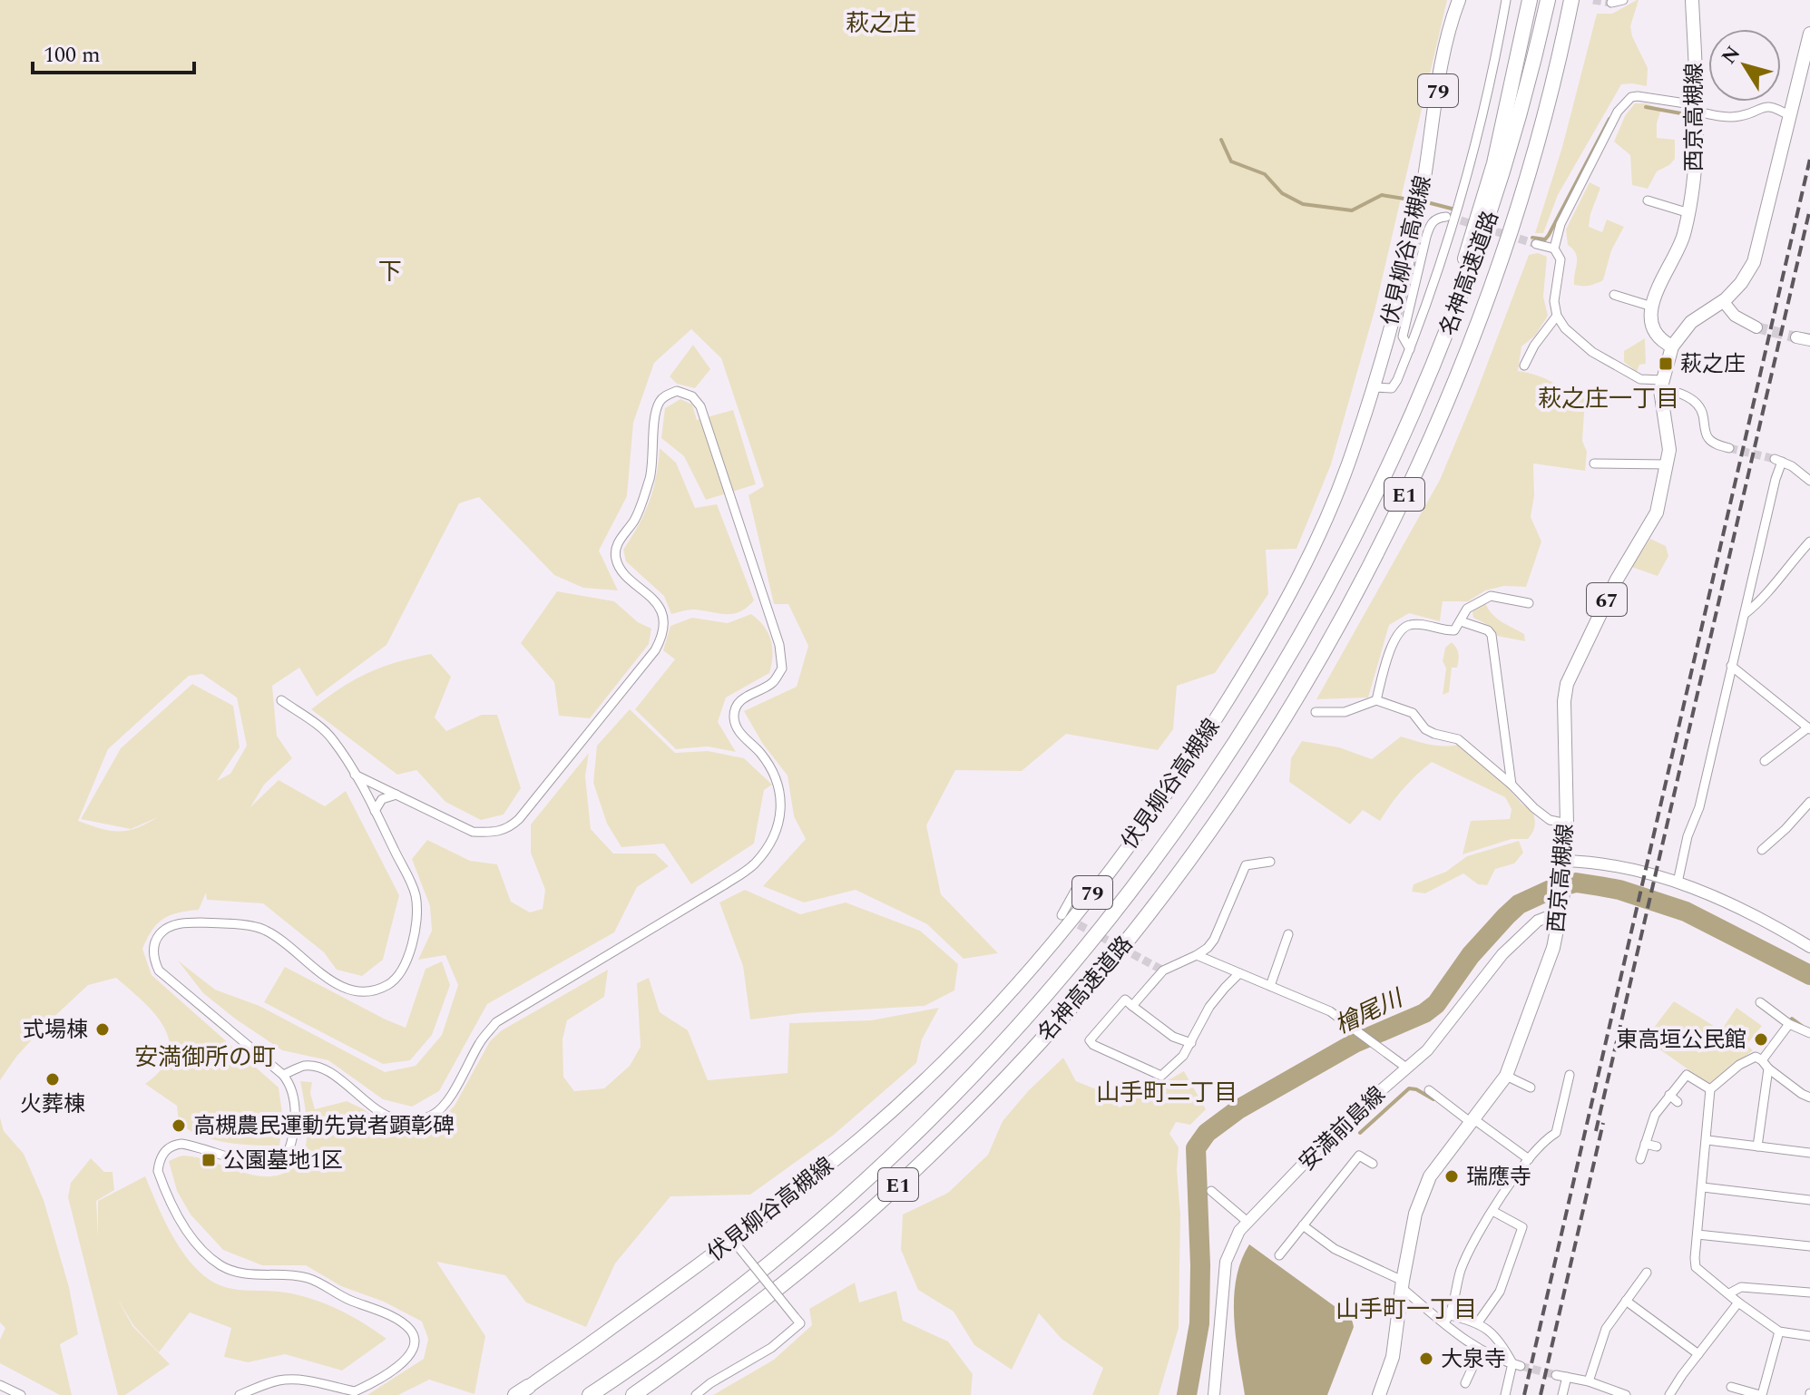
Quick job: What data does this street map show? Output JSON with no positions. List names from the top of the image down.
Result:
{
  "streets": {
    "highway": ["名神高速道路", "E1"],
    "main road": [
      "79",
      "西京高槻線",
      "伏見柳谷高槻線",
      "67",
      "安満前島線"
    ]
  },
  "crossings": [
    ["西京高槻線", "安満前島線"]
  ],
  "districts": [
    "萩之庄",
    "下",
    "萩之庄一丁目",
    "安満御所の町",
    "山手町二丁目",
    "山手町一丁目"
  ],
  "water": ["檜尾川"],
  "places": {
    "transit": ["萩之庄", "公園墓地1区"],
    "other": [
      "式場棟",
      "東高垣公民館",
      "火葬棟",
      "高槻農民運動先覚者顕彰碑",
      "瑞應寺",
      "大泉寺"
    ]
  },
  "scale_bar": "100 m",
  "north": "top left"
}
